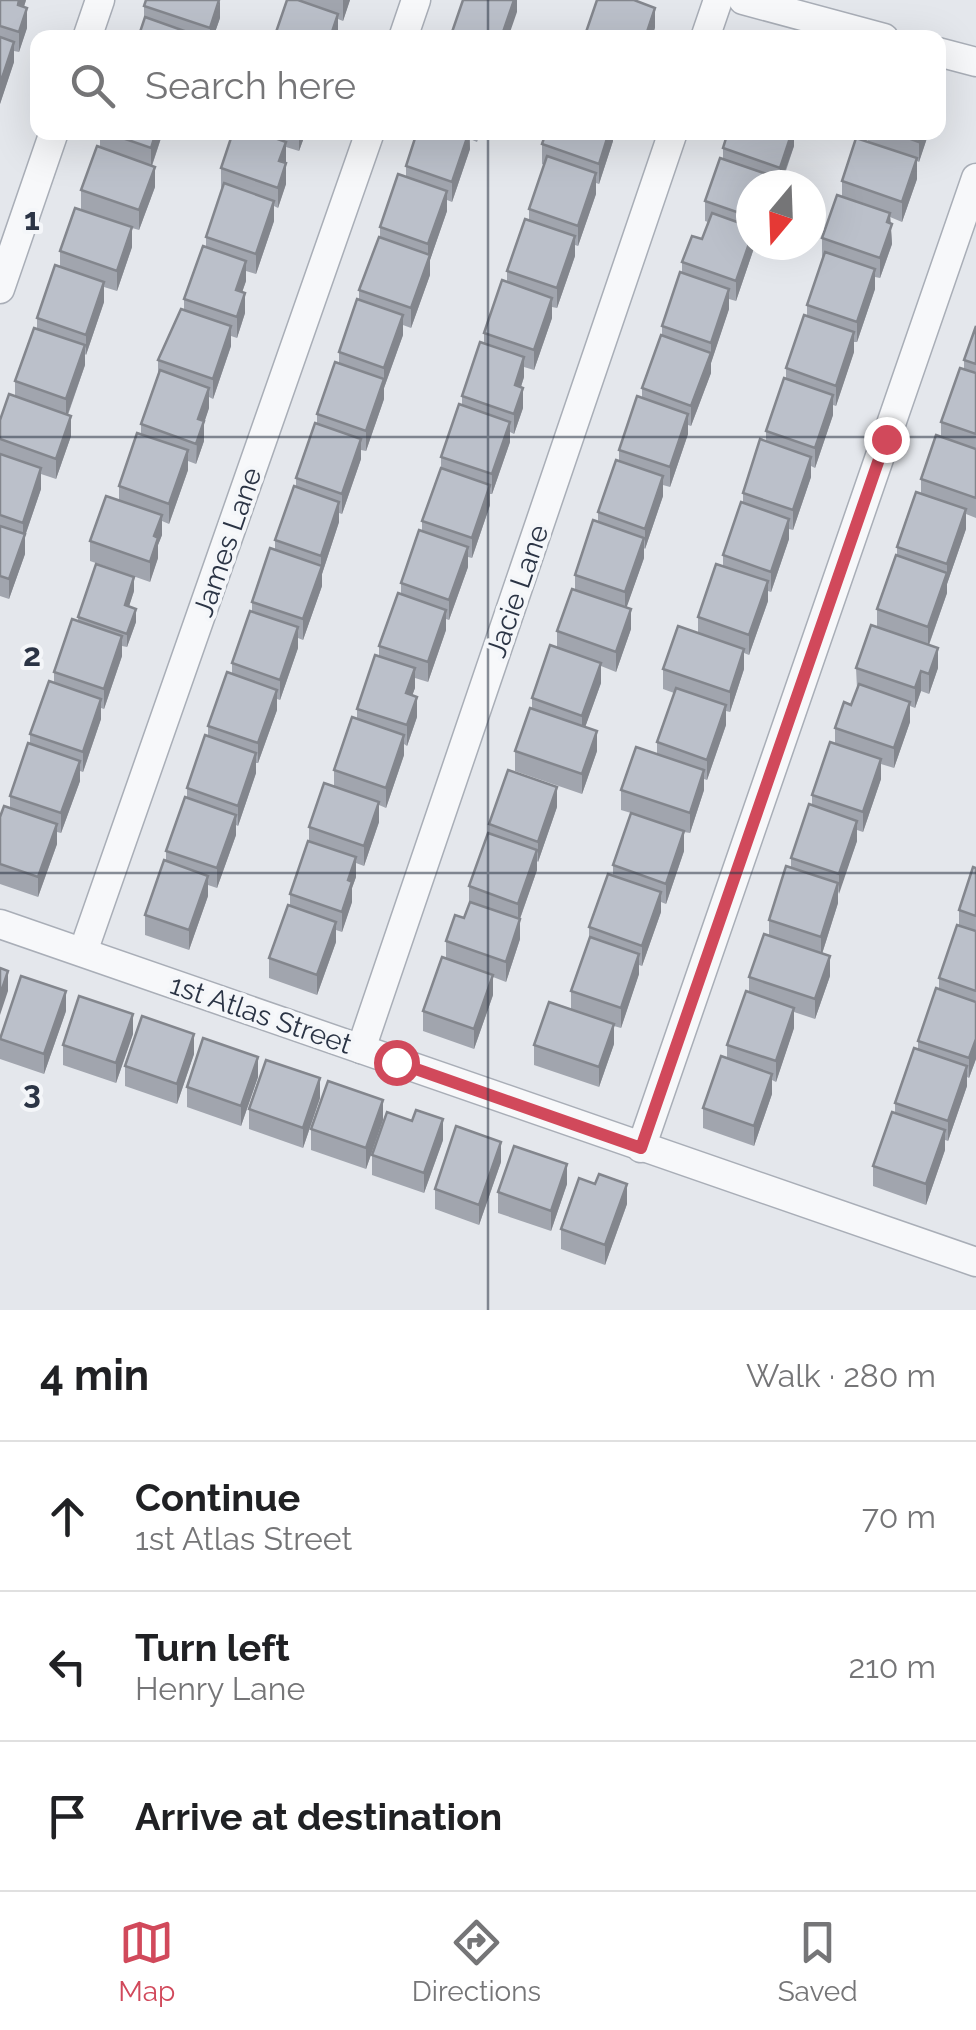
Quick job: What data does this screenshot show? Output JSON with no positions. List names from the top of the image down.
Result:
{
  "streets": {
    "street": ["James Lane", "Jacie Lane", "1st Atlas Street"]
  },
  "crossings": [
    ["James Lane", "1st Atlas Street"],
    ["Jacie Lane", "1st Atlas Street"]
  ],
  "north": "bottom",
  "page": {
    "search": "Search here",
    "heading": ["4 min", "Walk · 280 m"],
    "list": [
      ["Continue", "1st Atlas Street", "70 m"],
      ["Turn left", "Henry Lane", "210 m"],
      "Arrive at destination"
    ],
    "nav": ["Map", "Directions", "Saved"]
  },
  "grid": {
    "rows": ["1", "2", "3"]
  }
}
